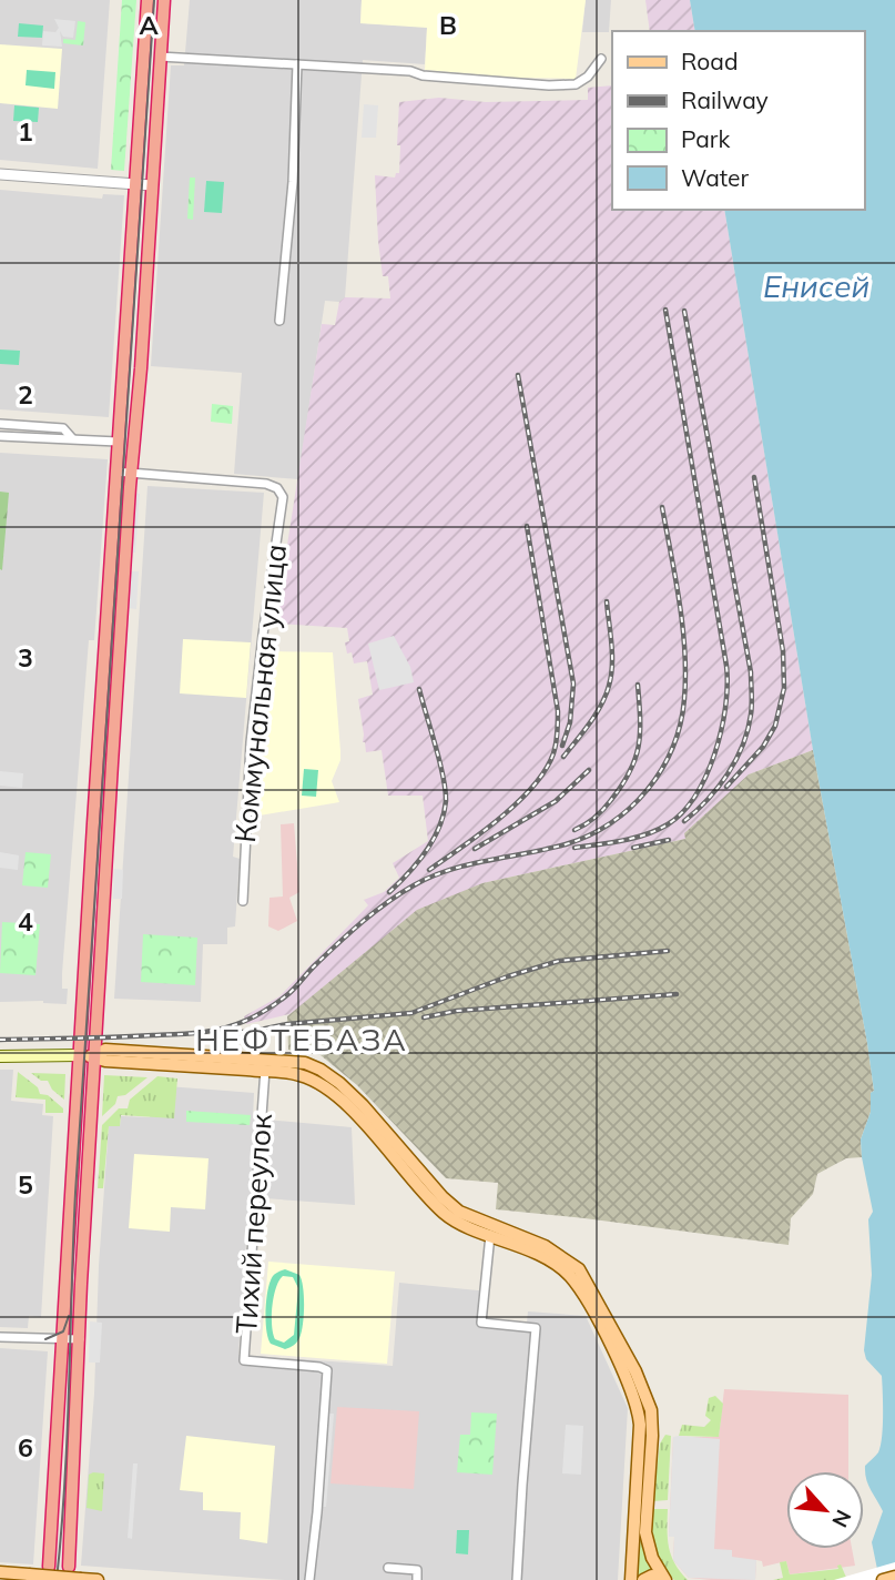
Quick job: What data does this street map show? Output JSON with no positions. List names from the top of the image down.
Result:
{
  "streets": {
    "street": ["Коммунальная улица", "Тихий переулок"]
  },
  "districts": ["НЕФТЕБАЗА"],
  "water": ["Енисей"],
  "legend": [
    "Road",
    "Railway",
    "Park",
    "Water"
  ],
  "north": "bottom right",
  "grid": {
    "columns": ["A", "B"],
    "rows": [
      "1",
      "2",
      "3",
      "4",
      "5",
      "6"
    ]
  }
}
